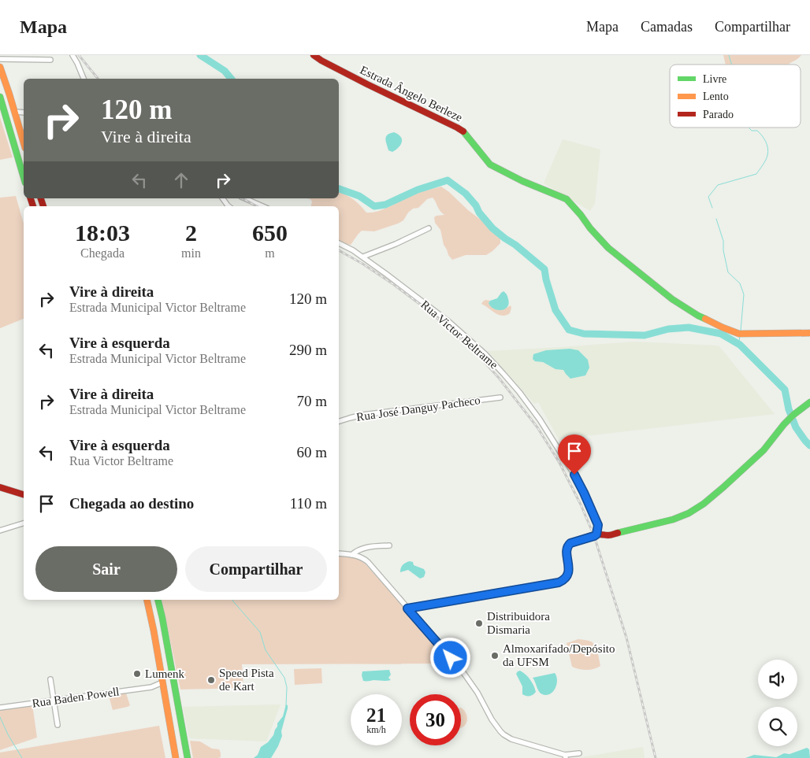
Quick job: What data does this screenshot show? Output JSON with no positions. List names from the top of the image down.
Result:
{
  "streets": {
    "main road": ["Estrada Ângelo Berleze"],
    "street": ["Rua Victor Beltrame", "Rua José Danguy Pacheco", "Rua Baden Powell"]
  },
  "places": [
    "Distribuidora Dismaria",
    "Almoxarifado/Depósito da UFSM",
    "Lumenk",
    "Speed Pista de Kart"
  ],
  "legend": ["Livre", "Lento", "Parado"],
  "page": {
    "header": "Mapa",
    "nav": ["Mapa", "Camadas", "Compartilhar"],
    "turn": ["120 m", "Vire à direita"],
    "eta": [
      "18:03",
      "Chegada",
      "2",
      "min",
      "650",
      "m"
    ],
    "list": [
      {
        "name": "Vire à direita",
        "note": "Estrada Municipal Victor Beltrame",
        "value": "120 m"
      },
      {
        "name": "Vire à esquerda",
        "note": "Estrada Municipal Victor Beltrame",
        "value": "290 m"
      },
      {
        "name": "Vire à direita",
        "note": "Estrada Municipal Victor Beltrame",
        "value": "70 m"
      },
      {
        "name": "Vire à esquerda",
        "note": "Rua Victor Beltrame",
        "value": "60 m"
      },
      {
        "name": "Chegada ao destino",
        "value": "110 m"
      }
    ],
    "buttons": ["Sair", "Compartilhar"],
    "speed": "21 km/h",
    "limit": "30"
  }
}
